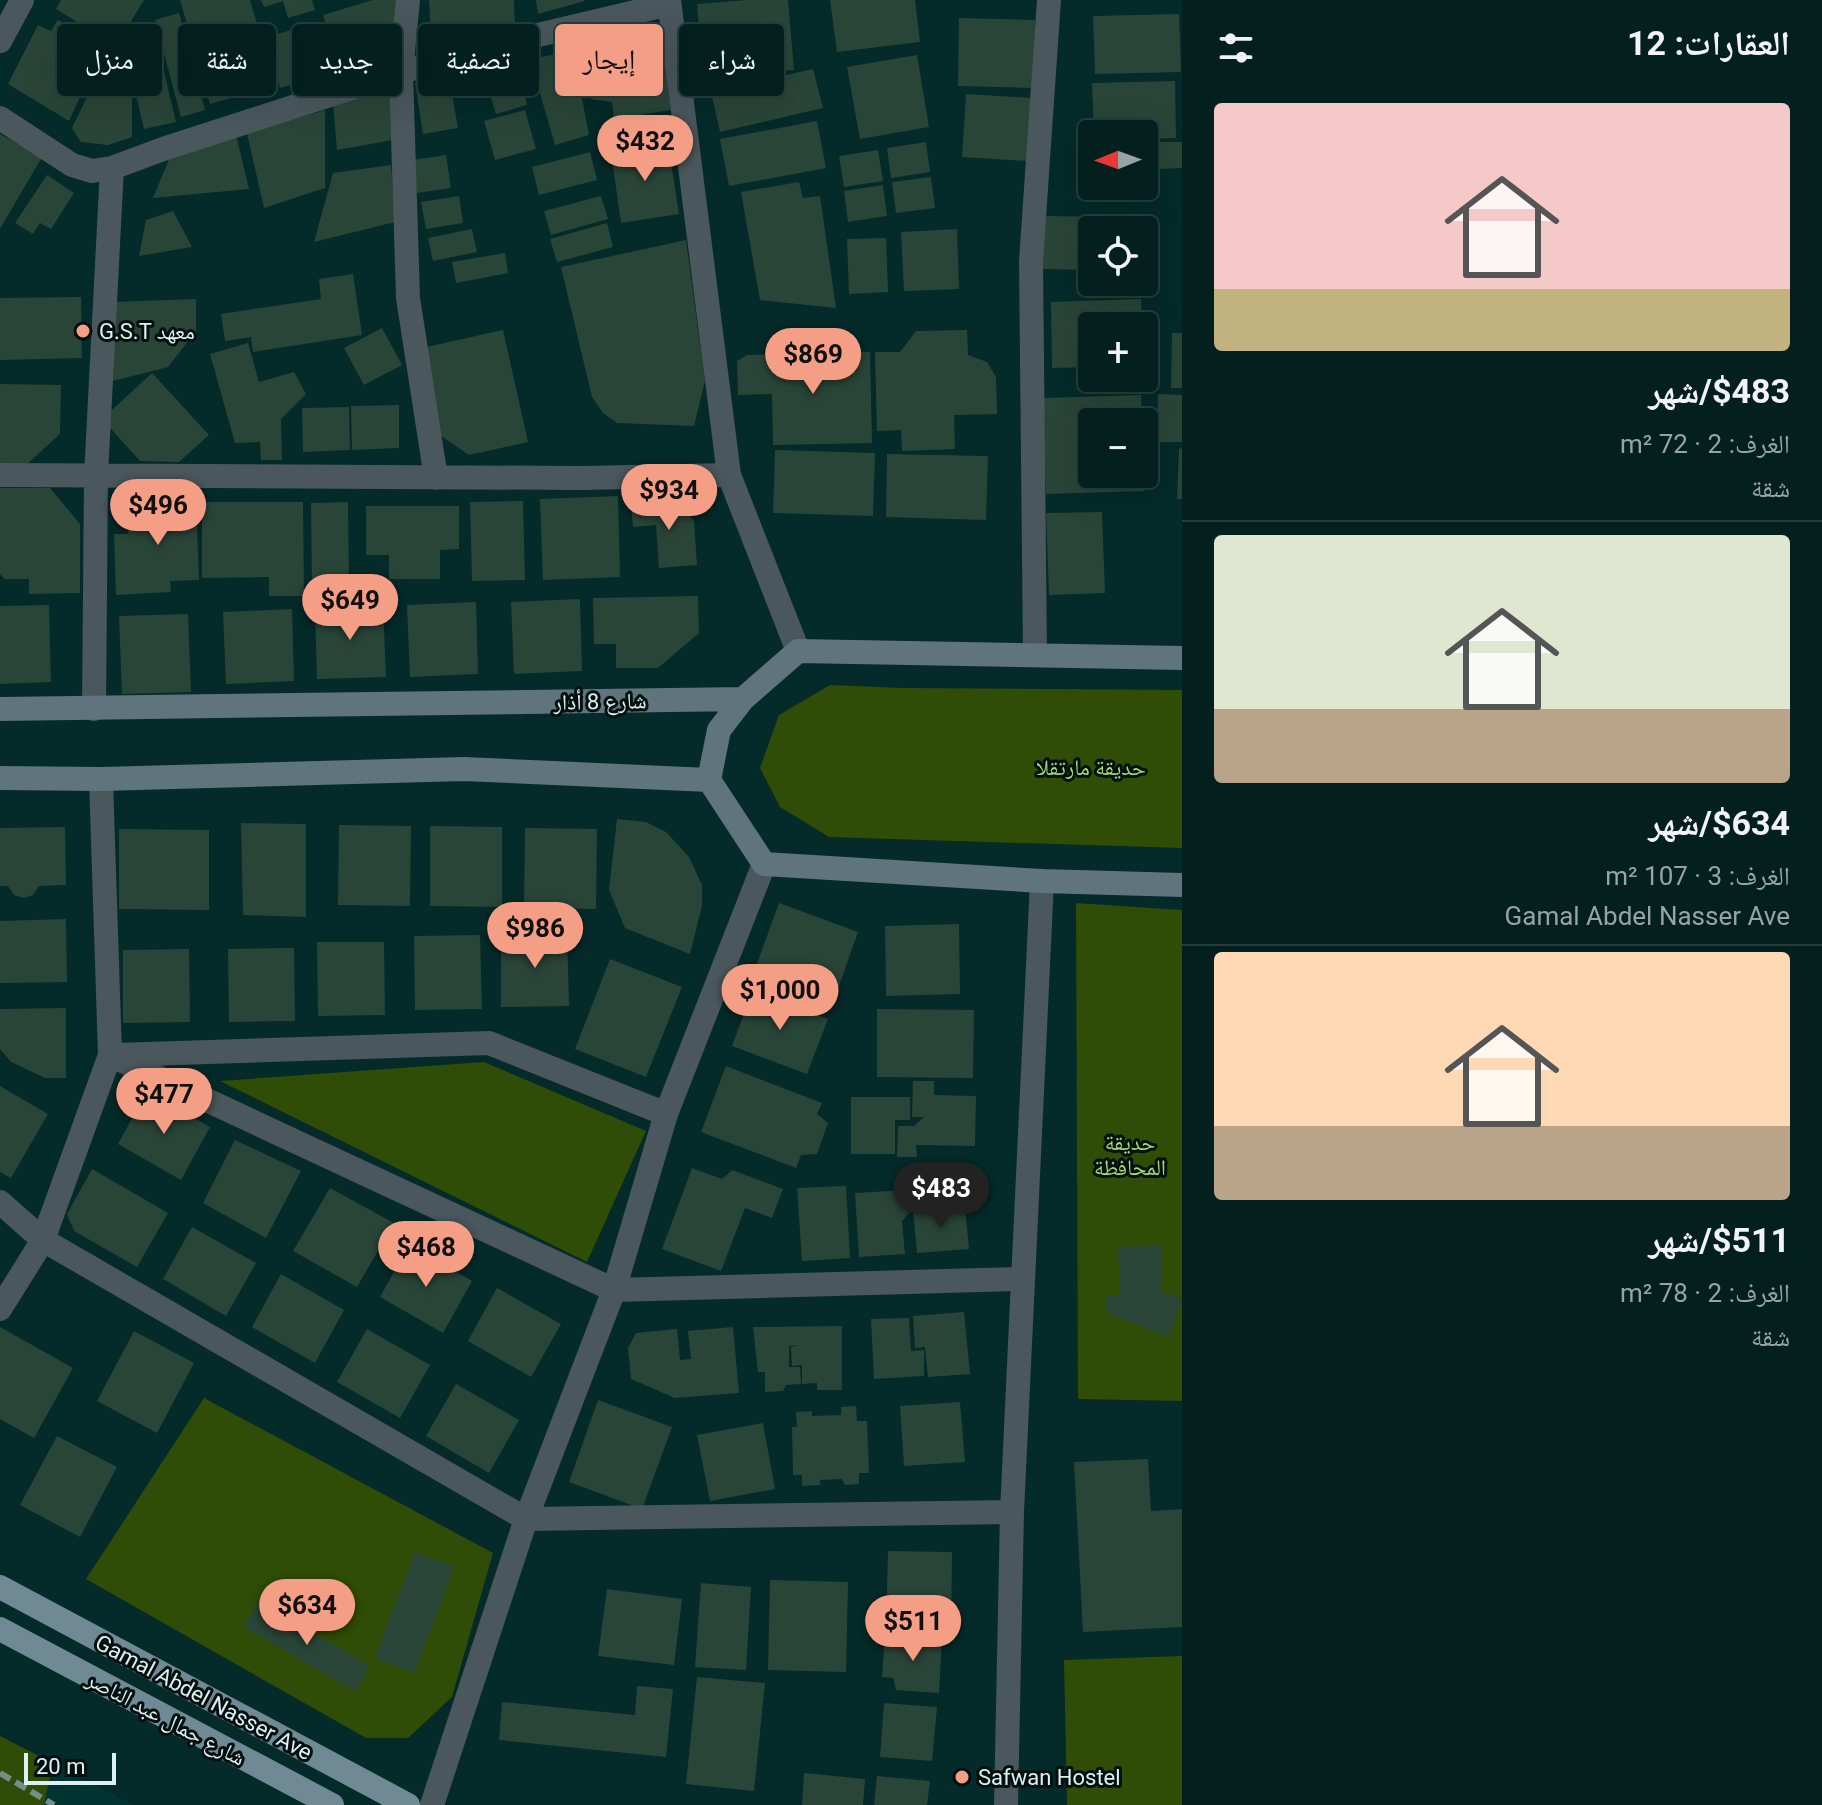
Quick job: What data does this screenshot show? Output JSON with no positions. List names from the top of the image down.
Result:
{
  "streets": {
    "main road": ["شارع 8 أذار", "Gamal Abdel Nasser Ave", "شارع جمال عبد الناصر"]
  },
  "parks": ["حديقة مارتقلا", "حديقة المحافظة"],
  "places": ["G.S.T معهد", "Safwan Hostel"],
  "scale_bar": "20 m",
  "north": "left",
  "page": {
    "heading": "العقارات: 12",
    "chip": [
      "شراء",
      "إيجار",
      "تصفية",
      "جديد",
      "شقة",
      "منزل"
    ],
    "list": [
      {
        "name": "$483/شهر",
        "note": "الغرف: 2 · 72 m² · شقة"
      },
      {
        "name": "$634/شهر",
        "note": "الغرف: 3 · 107 m² · Gamal Abdel Nasser Ave"
      },
      {
        "name": "$511/شهر",
        "note": "الغرف: 2 · 78 m² · شقة"
      }
    ],
    "price": [
      "$432",
      "$869",
      "$934",
      "$496",
      "$649",
      "$986",
      "$1,000",
      "$477",
      "$483",
      "$468",
      "$634",
      "$511"
    ],
    "map_buttons": ["+", "−"],
    "scale": "20 m"
  }
}
